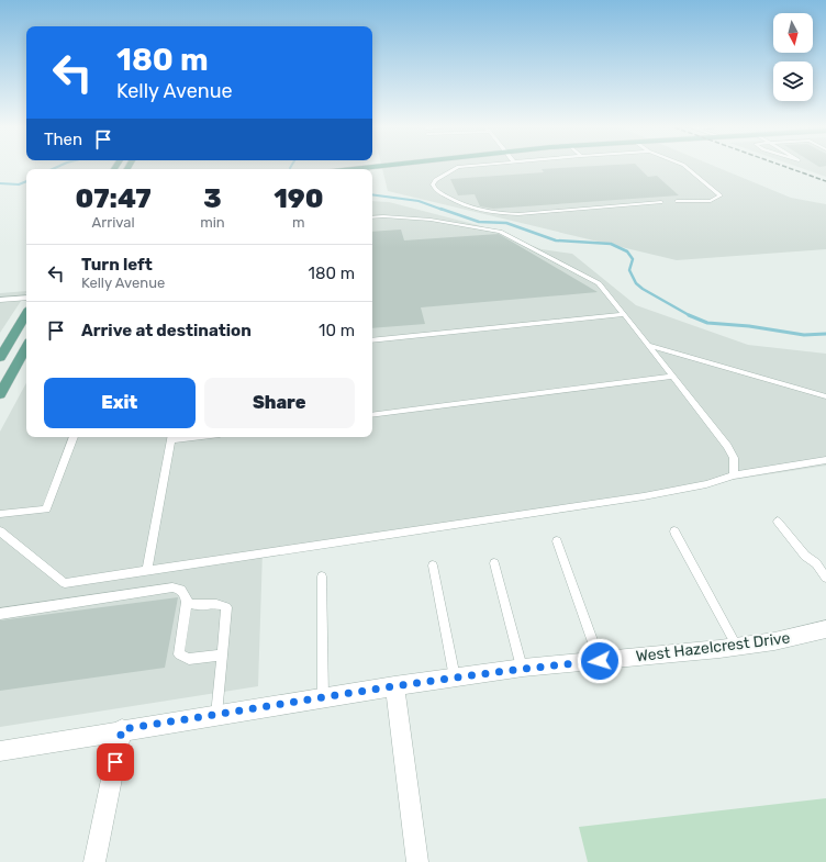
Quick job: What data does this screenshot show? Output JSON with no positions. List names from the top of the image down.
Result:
{
  "streets": {
    "street": ["West Hazelcrest Drive"]
  },
  "north": "bottom",
  "page": {
    "turn": ["180 m", "Kelly Avenue"],
    "then": "Then",
    "eta": [
      "07:47",
      "Arrival",
      "3",
      "min",
      "190",
      "m"
    ],
    "list": [
      {
        "name": "Turn left",
        "note": "Kelly Avenue",
        "value": "180 m"
      },
      {
        "name": "Arrive at destination",
        "value": "10 m"
      }
    ],
    "buttons": ["Exit", "Share"]
  }
}
